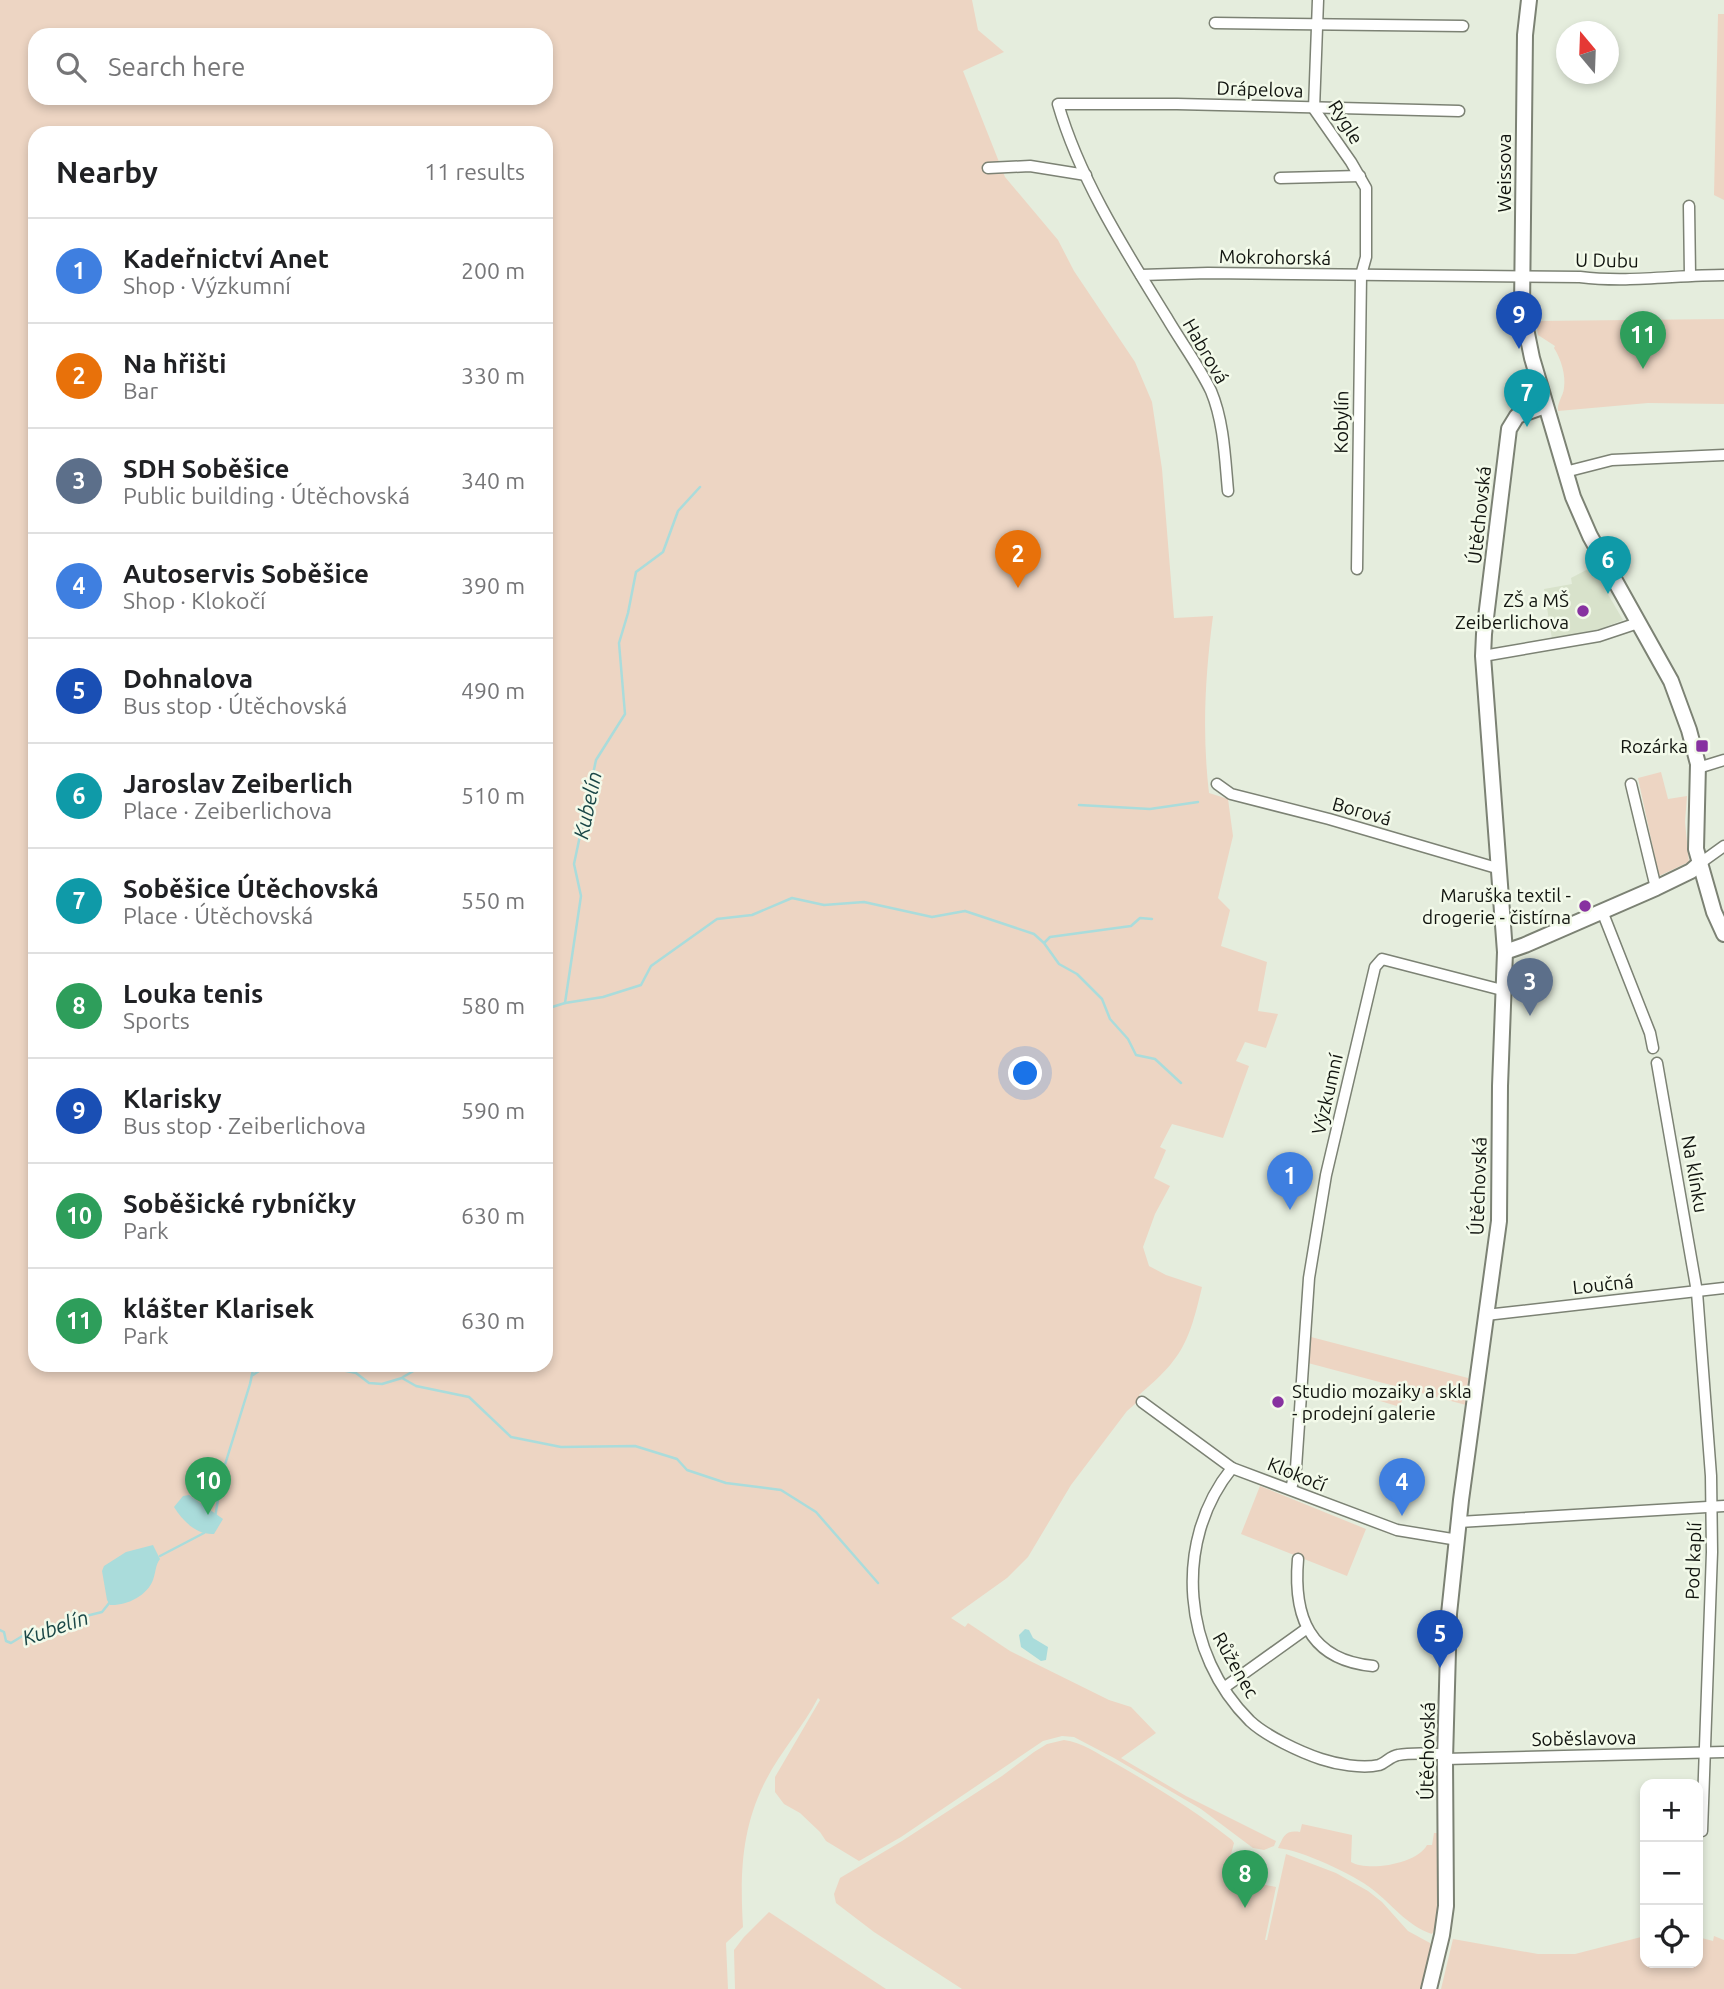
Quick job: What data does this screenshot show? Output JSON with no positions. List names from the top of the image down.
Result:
{
  "streets": {
    "street": [
      "Drápelova",
      "Rygle",
      "Weissova",
      "Mokrohorská",
      "U Dubu",
      "Habrová",
      "Kobylín",
      "Útěchovská",
      "Borová",
      "Výzkumní",
      "Na klínku",
      "Loučná",
      "Klokočí",
      "Pod kaplí",
      "Růženec",
      "Soběslavova"
    ]
  },
  "crossings": [
    ["Drápelova", "Rygle"],
    ["Rygle", "Mokrohorská"],
    ["Rygle", "Kobylín"],
    ["Weissova", "Mokrohorská"],
    ["Weissova", "U Dubu"],
    ["Weissova", "Útěchovská"],
    ["Mokrohorská", "U Dubu"],
    ["Mokrohorská", "Habrová"],
    ["Mokrohorská", "Kobylín"],
    ["Útěchovská", "Borová"],
    ["Útěchovská", "Výzkumní"],
    ["Útěchovská", "Loučná"],
    ["Útěchovská", "Klokočí"],
    ["Útěchovská", "Růženec"],
    ["Útěchovská", "Soběslavova"],
    ["Výzkumní", "Klokočí"],
    ["Na klínku", "Loučná"],
    ["Na klínku", "Pod kaplí"],
    ["Loučná", "Pod kaplí"],
    ["Klokočí", "Růženec"],
    ["Pod kaplí", "Soběslavova"],
    ["Růženec", "Soběslavova"]
  ],
  "water": ["Kubelín"],
  "places": {
    "other": ["ZŠ a MŠ Zeiberlichova", "Maruška textil - drogerie - čistírna", "Studio mozaiky a skla - prodejní galerie"],
    "transit": ["Rozárka"]
  },
  "north": "top",
  "page": {
    "search": "Search here",
    "heading": ["Nearby", "11 results"],
    "list": [
      {
        "mark": "1",
        "name": "Kadeřnictví Anet",
        "note": "Shop · Výzkumní",
        "value": "200 m"
      },
      {
        "mark": "2",
        "name": "Na hřišti",
        "note": "Bar",
        "value": "330 m"
      },
      {
        "mark": "3",
        "name": "SDH Soběšice",
        "note": "Public building · Útěchovská",
        "value": "340 m"
      },
      {
        "mark": "4",
        "name": "Autoservis Soběšice",
        "note": "Shop · Klokočí",
        "value": "390 m"
      },
      {
        "mark": "5",
        "name": "Dohnalova",
        "note": "Bus stop · Útěchovská",
        "value": "490 m"
      },
      {
        "mark": "6",
        "name": "Jaroslav Zeiberlich",
        "note": "Place · Zeiberlichova",
        "value": "510 m"
      },
      {
        "mark": "7",
        "name": "Soběšice Útěchovská",
        "note": "Place · Útěchovská",
        "value": "550 m"
      },
      {
        "mark": "8",
        "name": "Louka tenis",
        "note": "Sports",
        "value": "580 m"
      },
      {
        "mark": "9",
        "name": "Klarisky",
        "note": "Bus stop · Zeiberlichova",
        "value": "590 m"
      },
      {
        "mark": "10",
        "name": "Soběšické rybníčky",
        "note": "Park",
        "value": "630 m"
      },
      {
        "mark": "11",
        "name": "klášter Klarisek",
        "note": "Park",
        "value": "630 m"
      }
    ],
    "pins": [
      "9",
      "11",
      "7",
      "2",
      "6",
      "3",
      "1",
      "10",
      "4",
      "5",
      "8"
    ],
    "map_buttons": ["+", "−"]
  }
}
